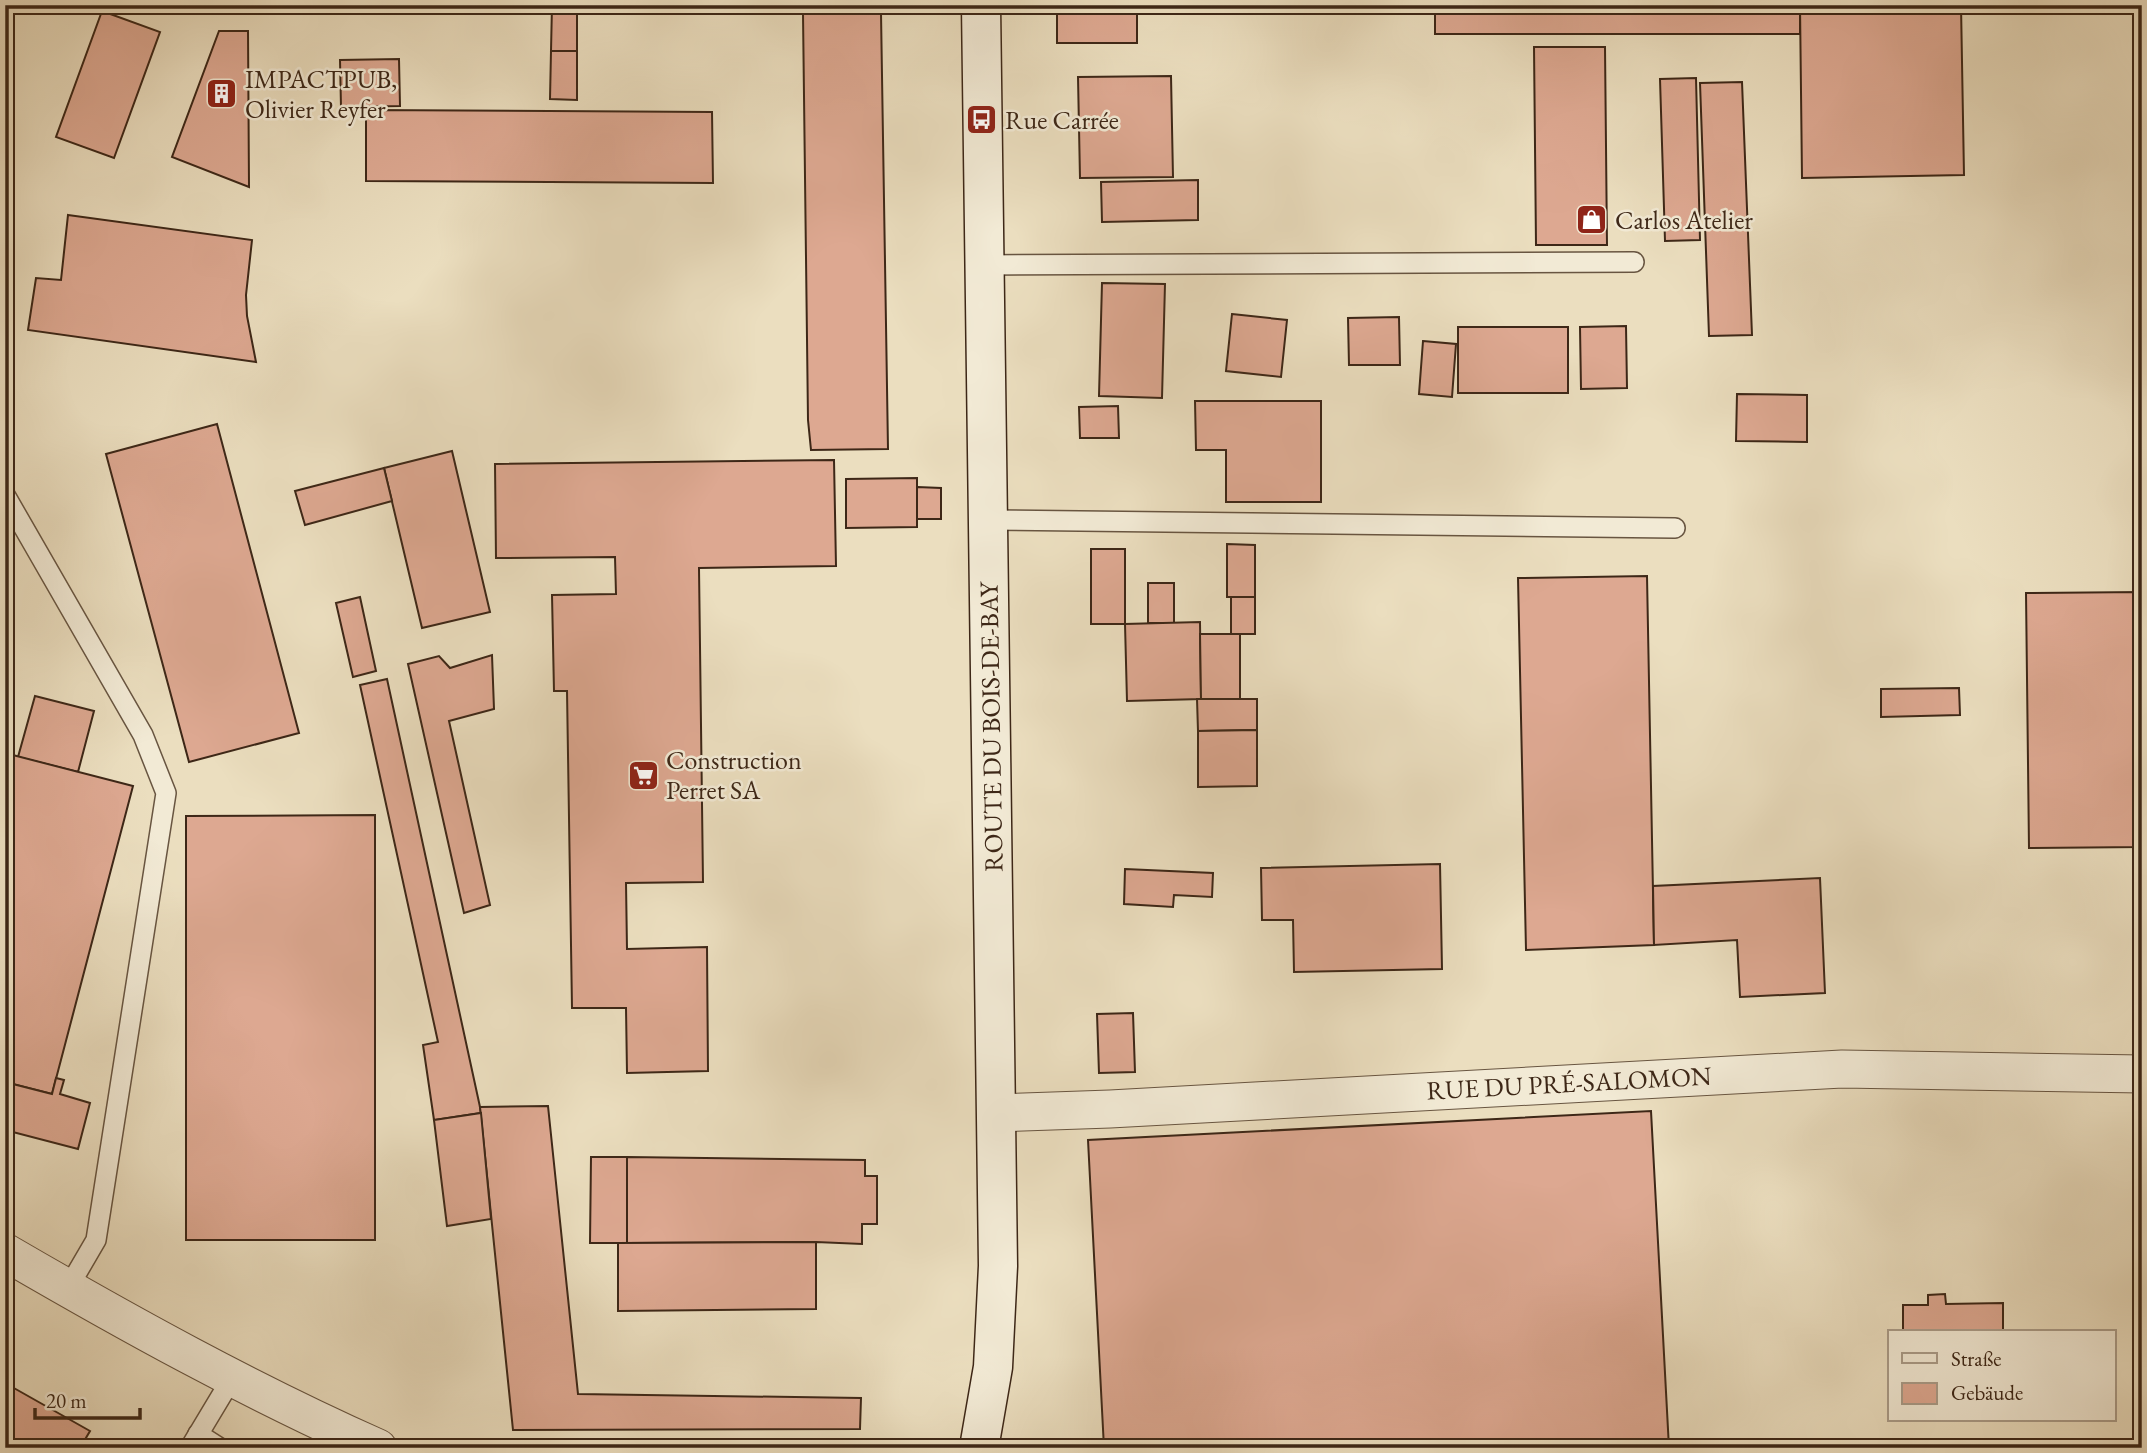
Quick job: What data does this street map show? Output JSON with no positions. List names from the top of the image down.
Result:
{
  "streets": {
    "main road": ["ROUTE DU BOIS-DE-BAY"],
    "street": ["RUE DU PRÉ-SALOMON"]
  },
  "crossings": [
    ["ROUTE DU BOIS-DE-BAY", "RUE DU PRÉ-SALOMON"]
  ],
  "places": {
    "building": ["IMPACTPUB, Olivier Reyfer"],
    "bus stop": ["Rue Carrée"],
    "shop": ["Carlos Atelier"],
    "supermarket": ["Construction Perret SA"]
  },
  "legend": ["Straße", "Gebäude"],
  "scale_bar": "20 m"
}
